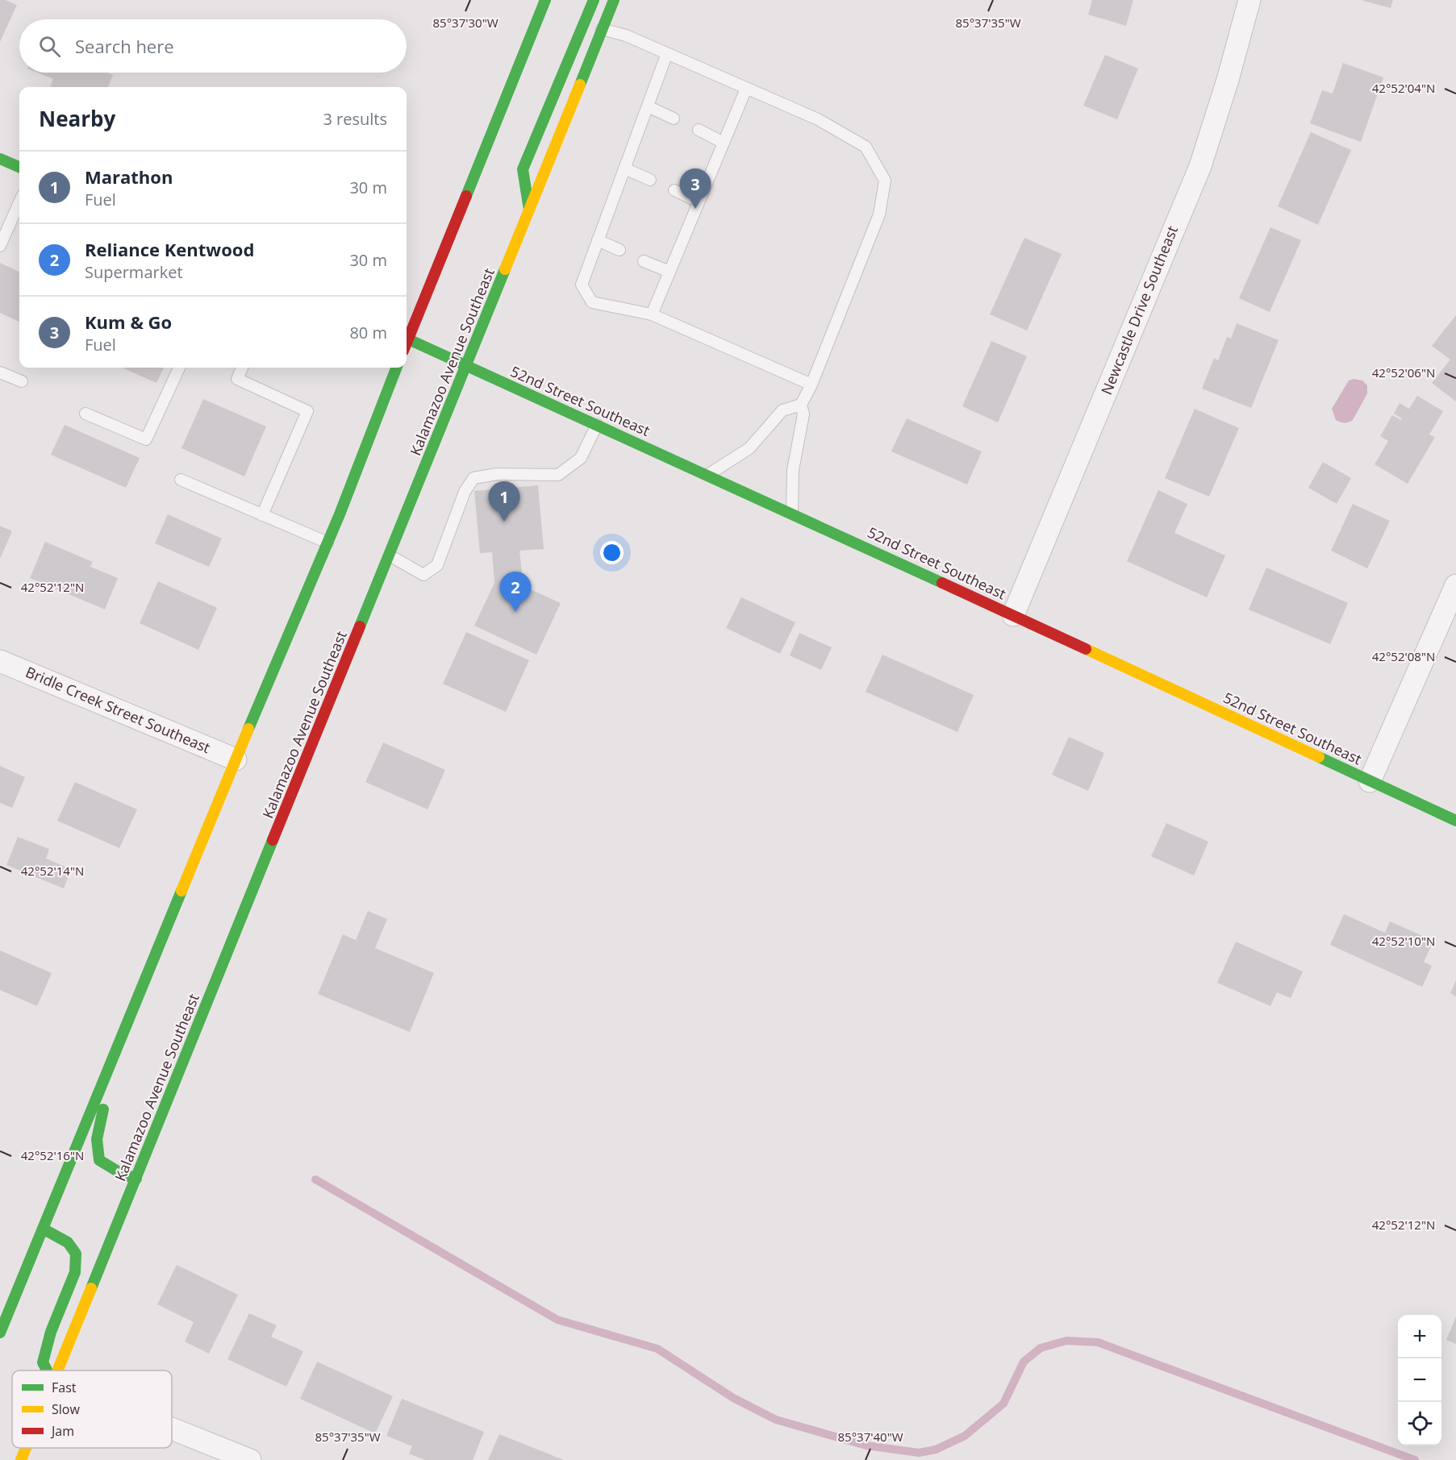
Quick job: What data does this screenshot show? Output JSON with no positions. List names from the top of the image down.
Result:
{
  "streets": {
    "main road": ["Kalamazoo Avenue Southeast", "52nd Street Southeast"],
    "street": ["Newcastle Drive Southeast", "Bridle Creek Street Southeast"]
  },
  "crossings": [
    ["Newcastle Drive Southeast", "52nd Street Southeast"],
    ["Kalamazoo Avenue Southeast", "52nd Street Southeast"]
  ],
  "legend": ["Fast", "Slow", "Jam"],
  "page": {
    "search": "Search here",
    "heading": ["Nearby", "3 results"],
    "list": [
      {
        "mark": "1",
        "name": "Marathon",
        "note": "Fuel",
        "value": "30 m"
      },
      {
        "mark": "2",
        "name": "Reliance Kentwood",
        "note": "Supermarket",
        "value": "30 m"
      },
      {
        "mark": "3",
        "name": "Kum & Go",
        "note": "Fuel",
        "value": "80 m"
      }
    ],
    "pins": ["3", "1", "2"],
    "map_buttons": ["+", "−"]
  },
  "coordinates": [
    "85°37'35\"W",
    "85°37'30\"W",
    "42°52'04\"N",
    "42°52'06\"N",
    "42°52'12\"N",
    "42°52'08\"N",
    "42°52'14\"N",
    "42°52'10\"N",
    "42°52'16\"N",
    "85°37'40\"W"
  ]
}
